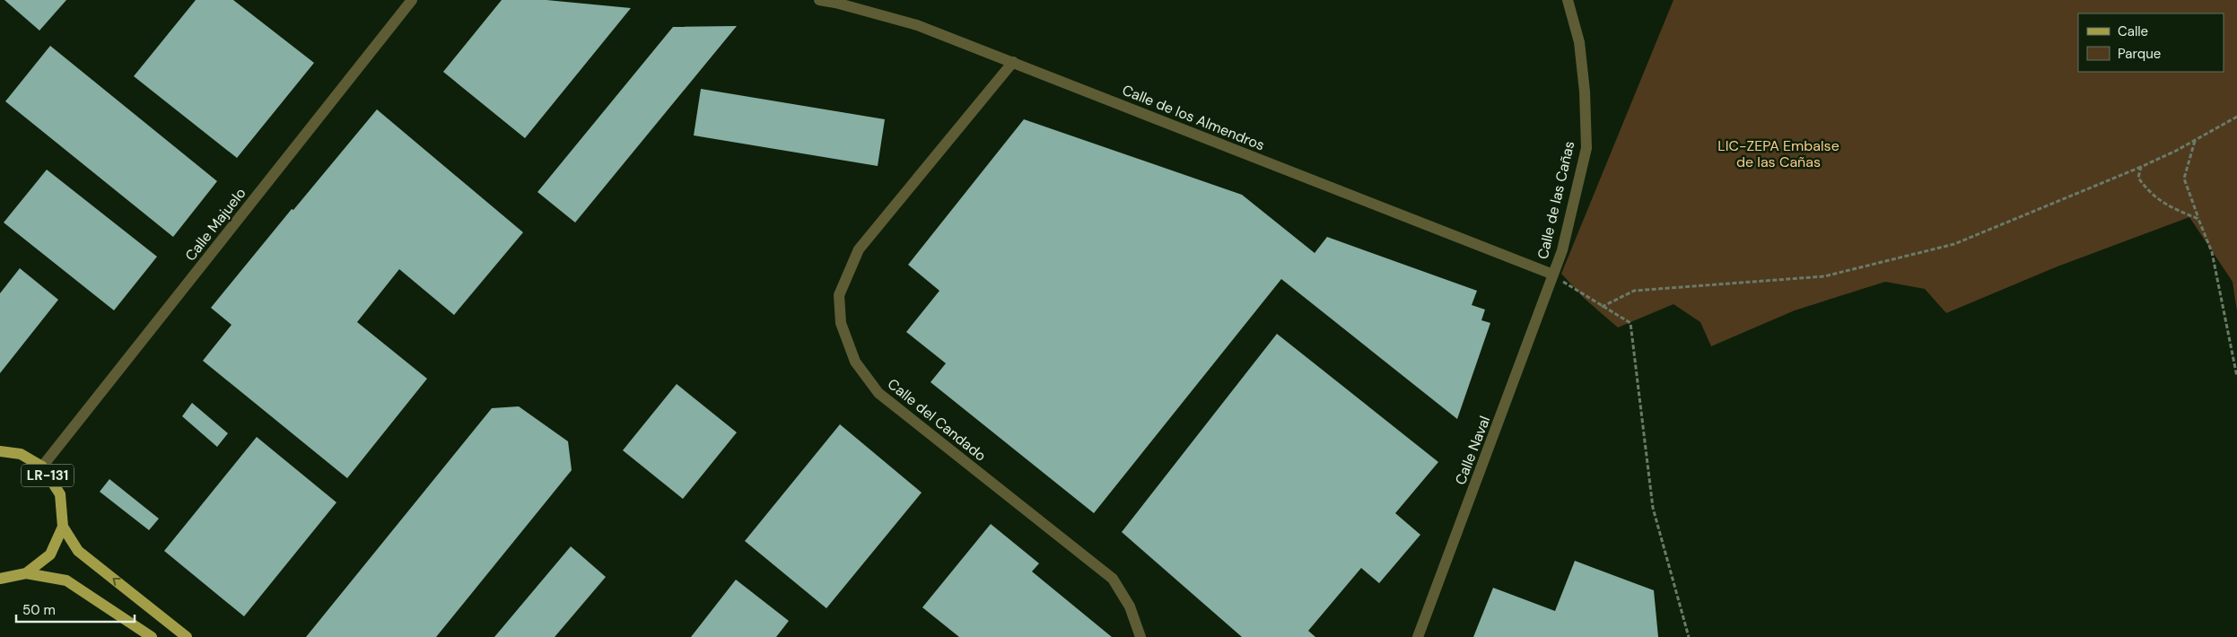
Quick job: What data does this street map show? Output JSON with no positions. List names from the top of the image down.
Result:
{
  "streets": {
    "main road": ["LR-131"],
    "street": [
      "Calle de los Almendros",
      "Calle de las Cañas",
      "Calle Majuelo",
      "Calle del Candado",
      "Calle Naval"
    ]
  },
  "crossings": [
    ["Calle de los Almendros", "Calle de las Cañas"],
    ["Calle de los Almendros", "Calle del Candado"],
    ["Calle de los Almendros", "Calle Naval"],
    ["Calle de las Cañas", "Calle Naval"],
    ["Calle Majuelo", "LR-131"]
  ],
  "parks": ["LIC-ZEPA Embalse de las Cañas"],
  "legend": ["Calle", "Parque"],
  "scale_bar": "50 m"
}
